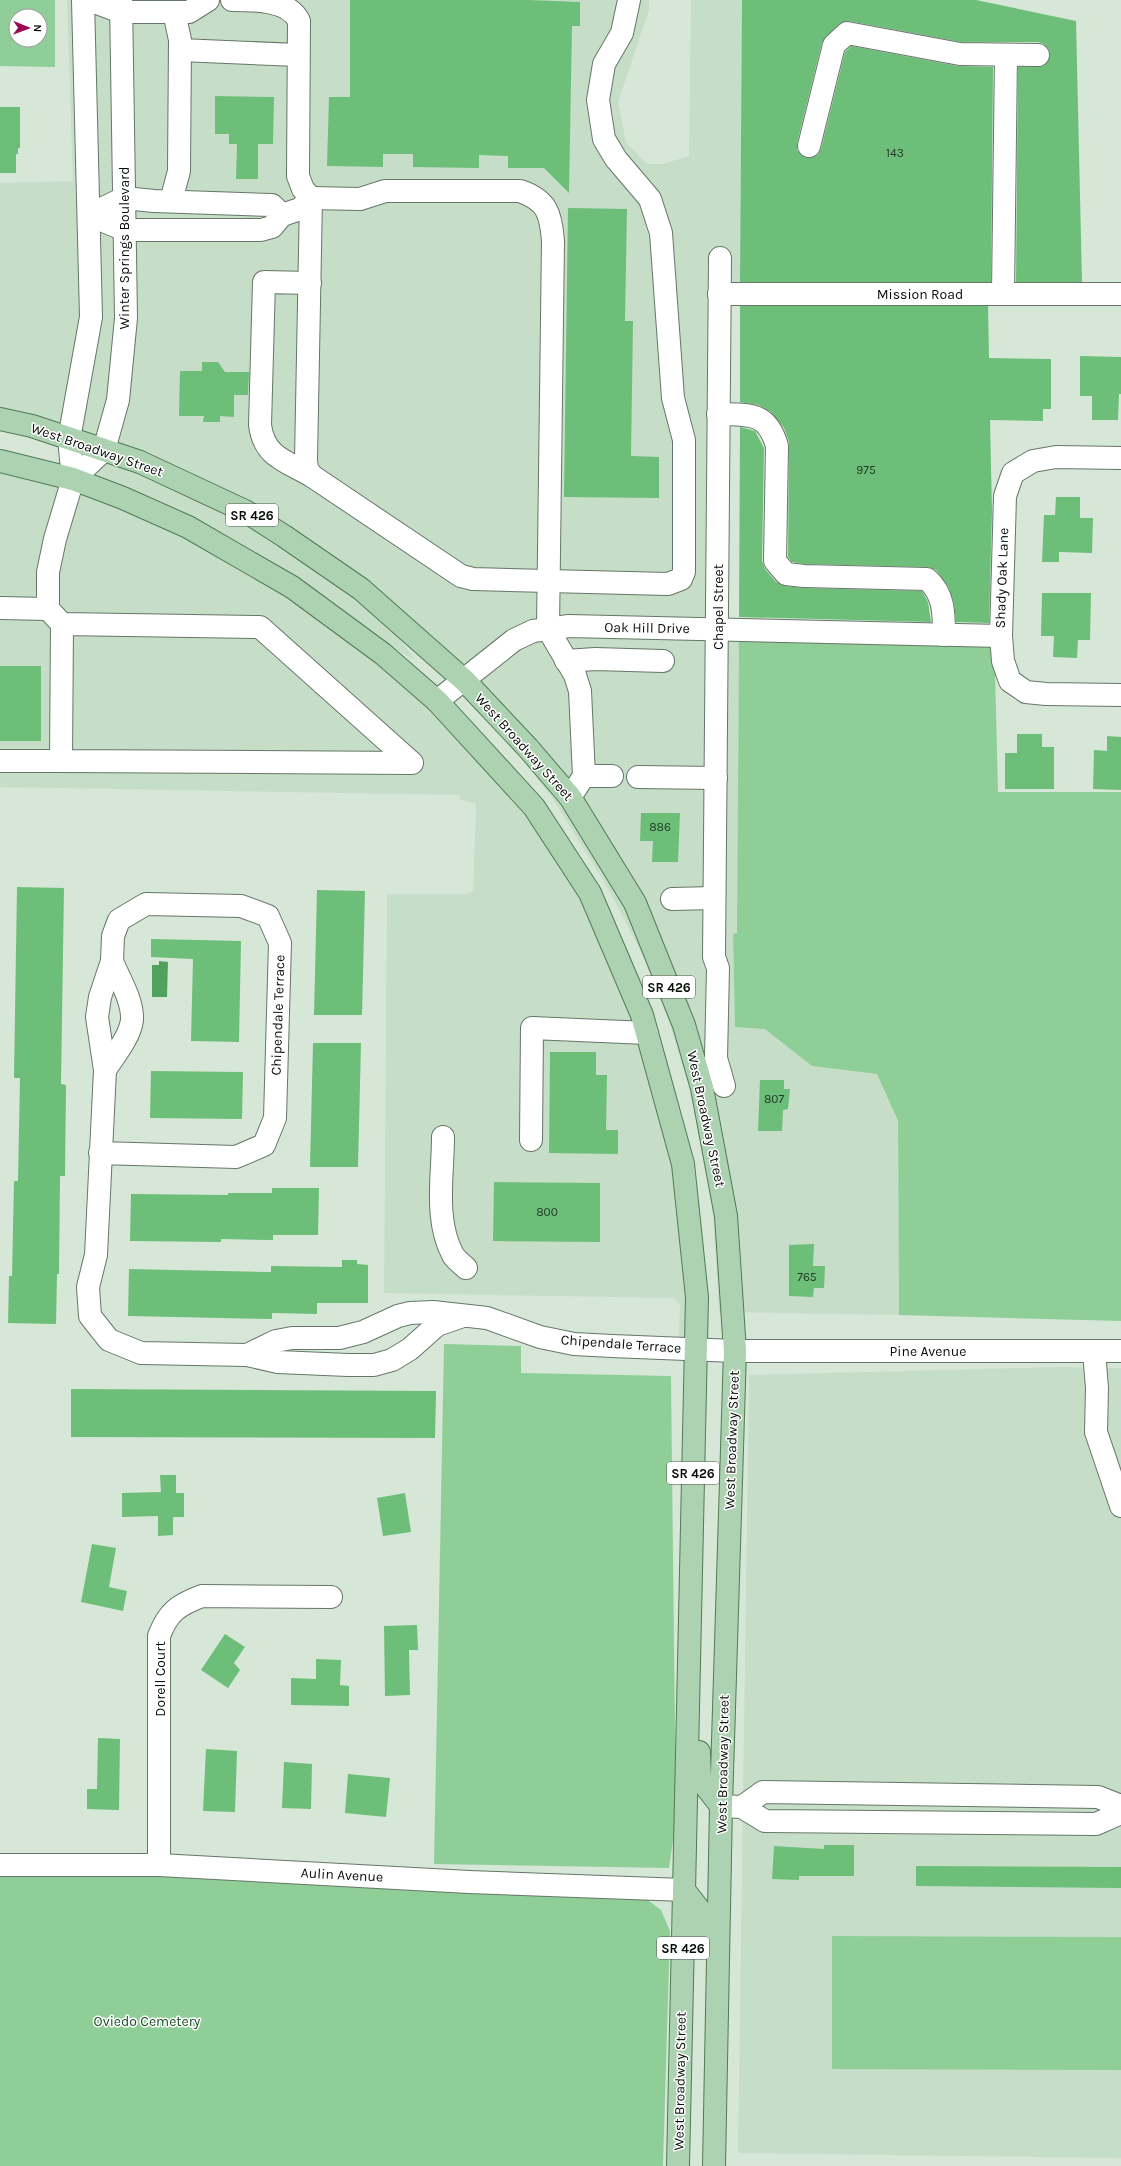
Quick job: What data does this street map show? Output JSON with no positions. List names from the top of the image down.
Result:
{
  "streets": {
    "main road": ["West Broadway Street", "SR 426"],
    "street": [
      "Winter Springs Boulevard",
      "Mission Road",
      "Shady Oak Lane",
      "Chapel Street",
      "Oak Hill Drive",
      "Chipendale Terrace",
      "Pine Avenue",
      "Dorell Court",
      "Aulin Avenue"
    ]
  },
  "crossings": [
    ["Winter Springs Boulevard", "West Broadway Street"],
    ["Mission Road", "Chapel Street"],
    ["West Broadway Street", "Oak Hill Drive"],
    ["West Broadway Street", "Chipendale Terrace"],
    ["West Broadway Street", "Pine Avenue"],
    ["West Broadway Street", "Aulin Avenue"],
    ["Shady Oak Lane", "Oak Hill Drive"],
    ["Chapel Street", "Oak Hill Drive"],
    ["Chipendale Terrace", "Pine Avenue"],
    ["Dorell Court", "Aulin Avenue"]
  ],
  "parks": ["Oviedo Cemetery"],
  "house_numbers": [
    "143",
    "975",
    "886",
    "807",
    "800",
    "765"
  ],
  "north": "right"
}
